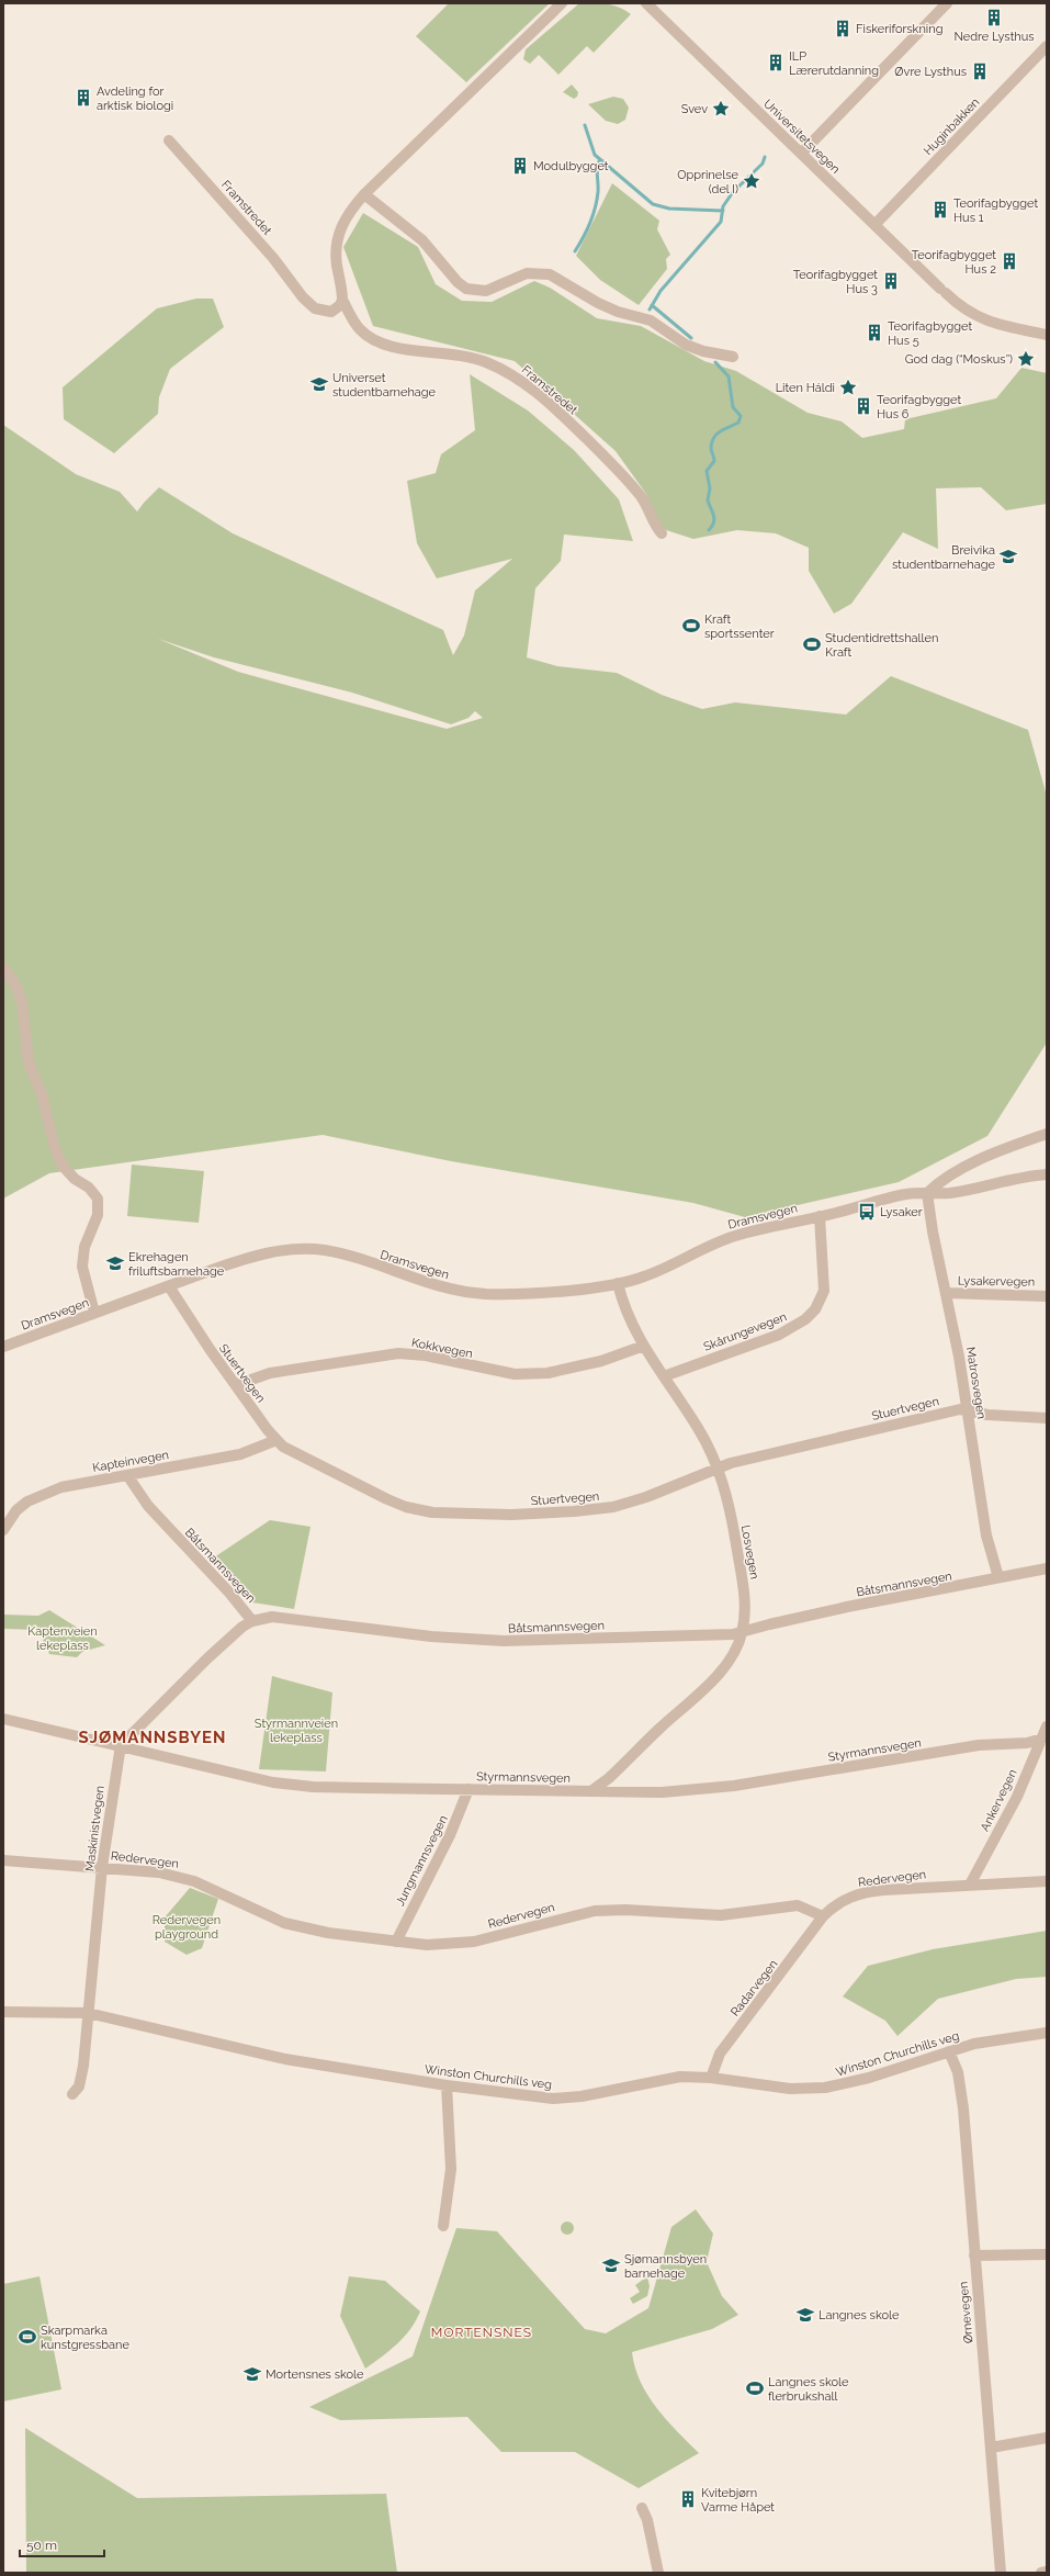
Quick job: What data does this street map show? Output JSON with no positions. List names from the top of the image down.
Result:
{
  "streets": {
    "street": [
      "Huginbakken",
      "Universitetsvegen",
      "Framstredet",
      "Dramsvegen",
      "Lysakervegen",
      "Skårungevegen",
      "Kokkvegen",
      "Stuertvegen",
      "Matrosvegen",
      "Kapteinvegen",
      "Losvegen",
      "Båtsmannsvegen",
      "Styrmannsvegen",
      "Ankervegen",
      "Maskinistvegen",
      "Redervegen",
      "Jungmannsvegen",
      "Radarvegen",
      "Winston Churchills veg",
      "Ørnevegen"
    ]
  },
  "crossings": [
    ["Huginbakken", "Universitetsvegen"],
    ["Dramsvegen", "Skårungevegen"],
    ["Dramsvegen", "Stuertvegen"],
    ["Dramsvegen", "Matrosvegen"],
    ["Dramsvegen", "Losvegen"],
    ["Lysakervegen", "Matrosvegen"],
    ["Skårungevegen", "Losvegen"],
    ["Kokkvegen", "Stuertvegen"],
    ["Kokkvegen", "Losvegen"],
    ["Stuertvegen", "Matrosvegen"],
    ["Stuertvegen", "Kapteinvegen"],
    ["Stuertvegen", "Losvegen"],
    ["Matrosvegen", "Båtsmannsvegen"],
    ["Kapteinvegen", "Båtsmannsvegen"],
    ["Losvegen", "Båtsmannsvegen"],
    ["Losvegen", "Styrmannsvegen"],
    ["Styrmannsvegen", "Ankervegen"],
    ["Styrmannsvegen", "Maskinistvegen"],
    ["Styrmannsvegen", "Jungmannsvegen"],
    ["Ankervegen", "Redervegen"],
    ["Maskinistvegen", "Redervegen"],
    ["Maskinistvegen", "Winston Churchills veg"],
    ["Redervegen", "Jungmannsvegen"],
    ["Redervegen", "Radarvegen"],
    ["Radarvegen", "Winston Churchills veg"],
    ["Winston Churchills veg", "Ørnevegen"]
  ],
  "districts": ["SJØMANNSBYEN", "MORTENSNES"],
  "parks": ["Kaptenveien lekeplass", "Styrmannveien lekeplass", "Redervegen playground"],
  "places": {
    "building": [
      "Nedre Lysthus",
      "Fiskeriforskning",
      "ILP Lærerutdanning",
      "Øvre Lysthus",
      "Avdeling for arktisk biologi",
      "Modulbygget",
      "Teorifagbygget Hus 1",
      "Teorifagbygget Hus 2",
      "Teorifagbygget Hus 3",
      "Teorifagbygget Hus 5",
      "Teorifagbygget Hus 6",
      "Kvitebjørn Varme Håpet"
    ],
    "place": [
      "Svev",
      "Opprinelse (del I)",
      "God dag (“Moskus”)",
      "Liten Háldi"
    ],
    "school or university": [
      "Universet studentbarnehage",
      "Breivika studentbarnehage",
      "Ekrehagen friluftsbarnehage",
      "Sjømannsbyen barnehage",
      "Langnes skole",
      "Mortensnes skole"
    ],
    "sports": [
      "Kraft sportssenter",
      "Studentidrettshallen Kraft",
      "Skarpmarka kunstgressbane",
      "Langnes skole flerbrukshall"
    ],
    "bus stop": ["Lysaker"]
  },
  "scale_bar": "50 m"
}
